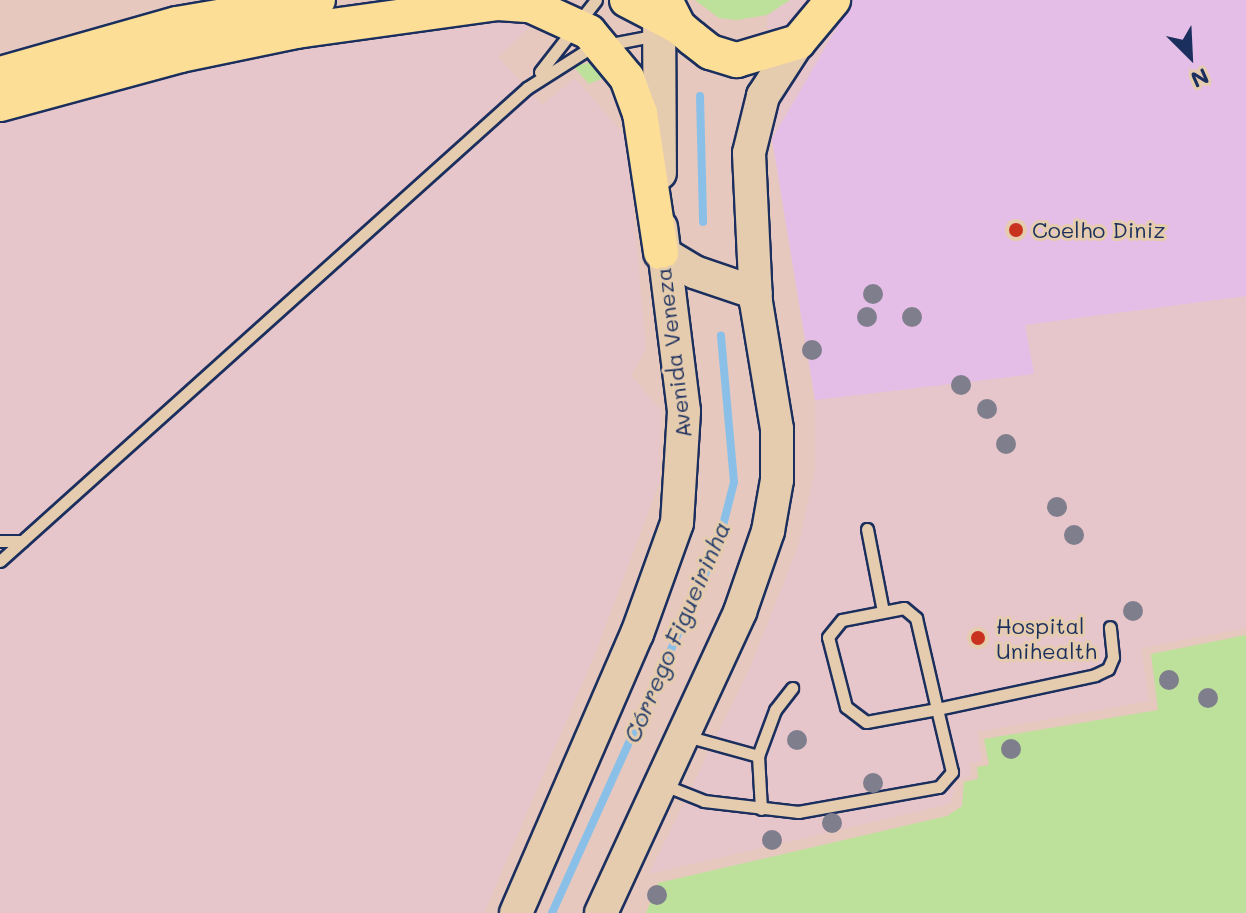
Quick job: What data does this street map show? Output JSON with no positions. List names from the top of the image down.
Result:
{
  "streets": {
    "main road": ["Avenida Veneza"]
  },
  "water": ["Córrego Figueirinha"],
  "places": ["Coelho Diniz", "Hospital Unihealth"],
  "north": "bottom right"
}
